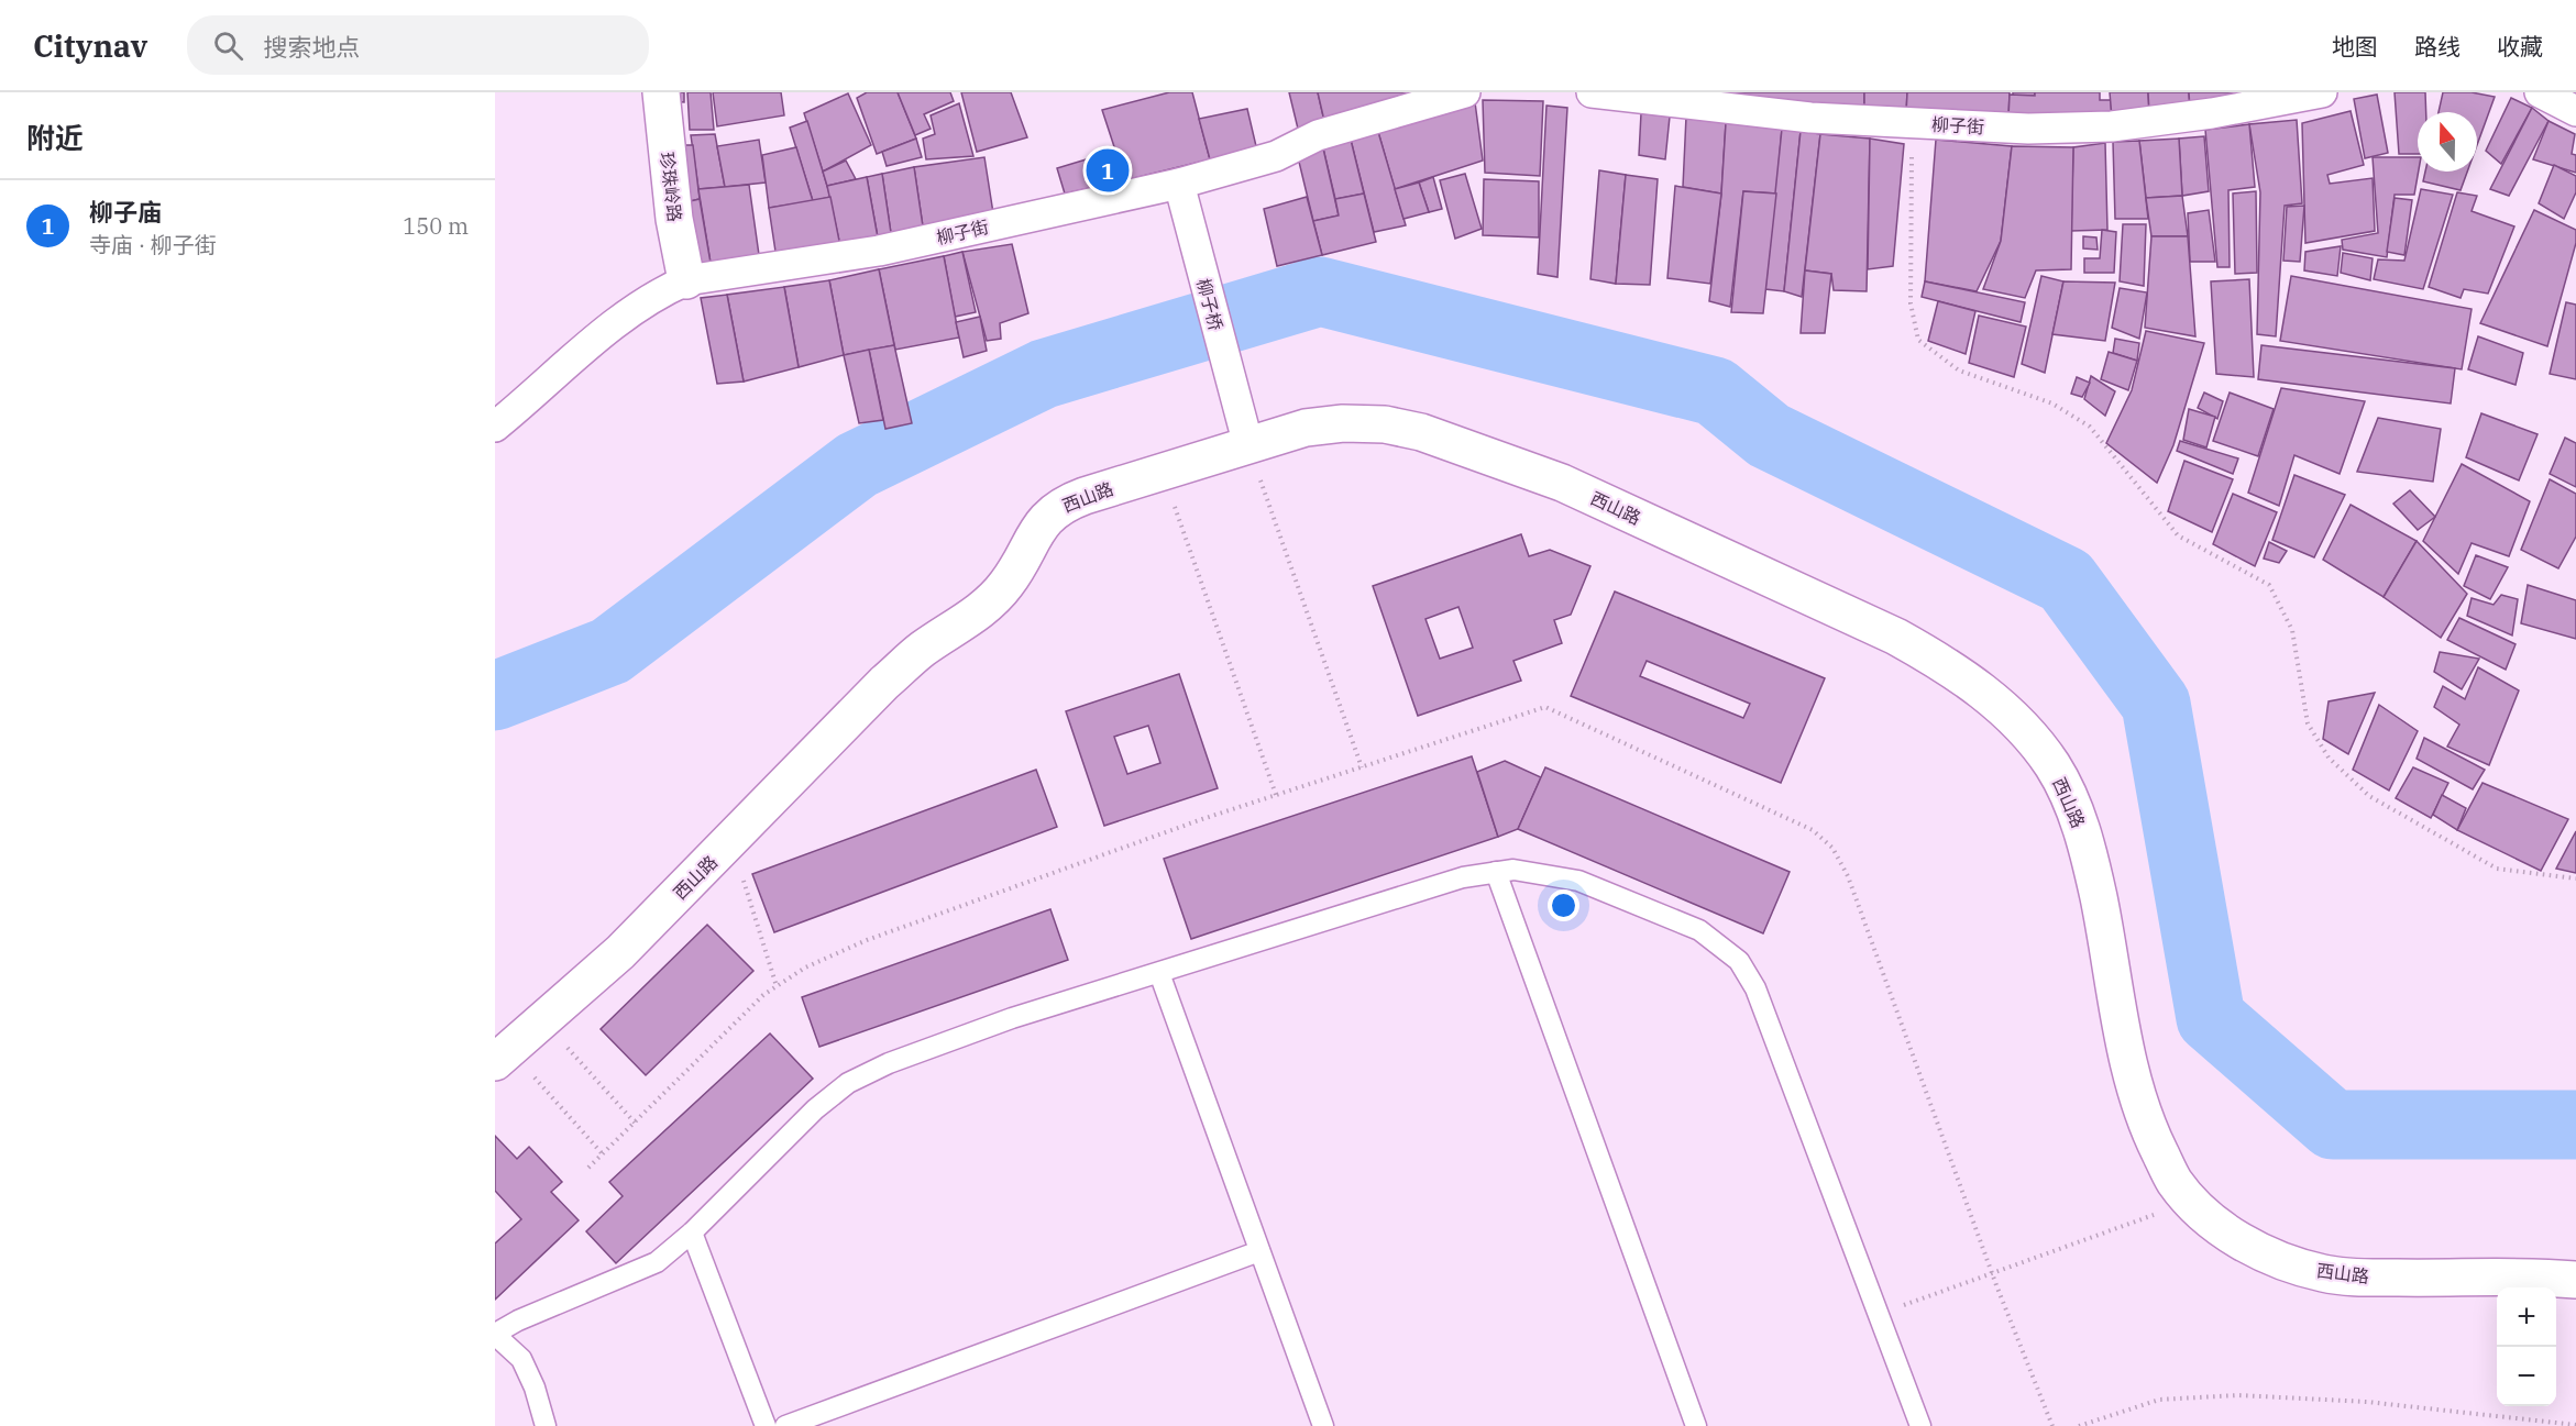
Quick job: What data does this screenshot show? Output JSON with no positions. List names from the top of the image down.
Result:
{
  "streets": {
    "street": [
      "柳子街",
      "珍珠岭路",
      "柳子桥",
      "西山路"
    ]
  },
  "crossings": [
    ["柳子街", "珍珠岭路"],
    ["柳子街", "柳子桥"],
    ["柳子桥", "西山路"]
  ],
  "north": "top",
  "page": {
    "header": "Citynav",
    "search": "搜索地点",
    "nav": ["地图", "路线", "收藏"],
    "heading": "附近",
    "pins": "1",
    "list": [
      {
        "mark": "1",
        "name": "柳子庙",
        "note": "寺庙 · 柳子街",
        "value": "150 m"
      }
    ],
    "map_buttons": ["+", "−"]
  }
}
